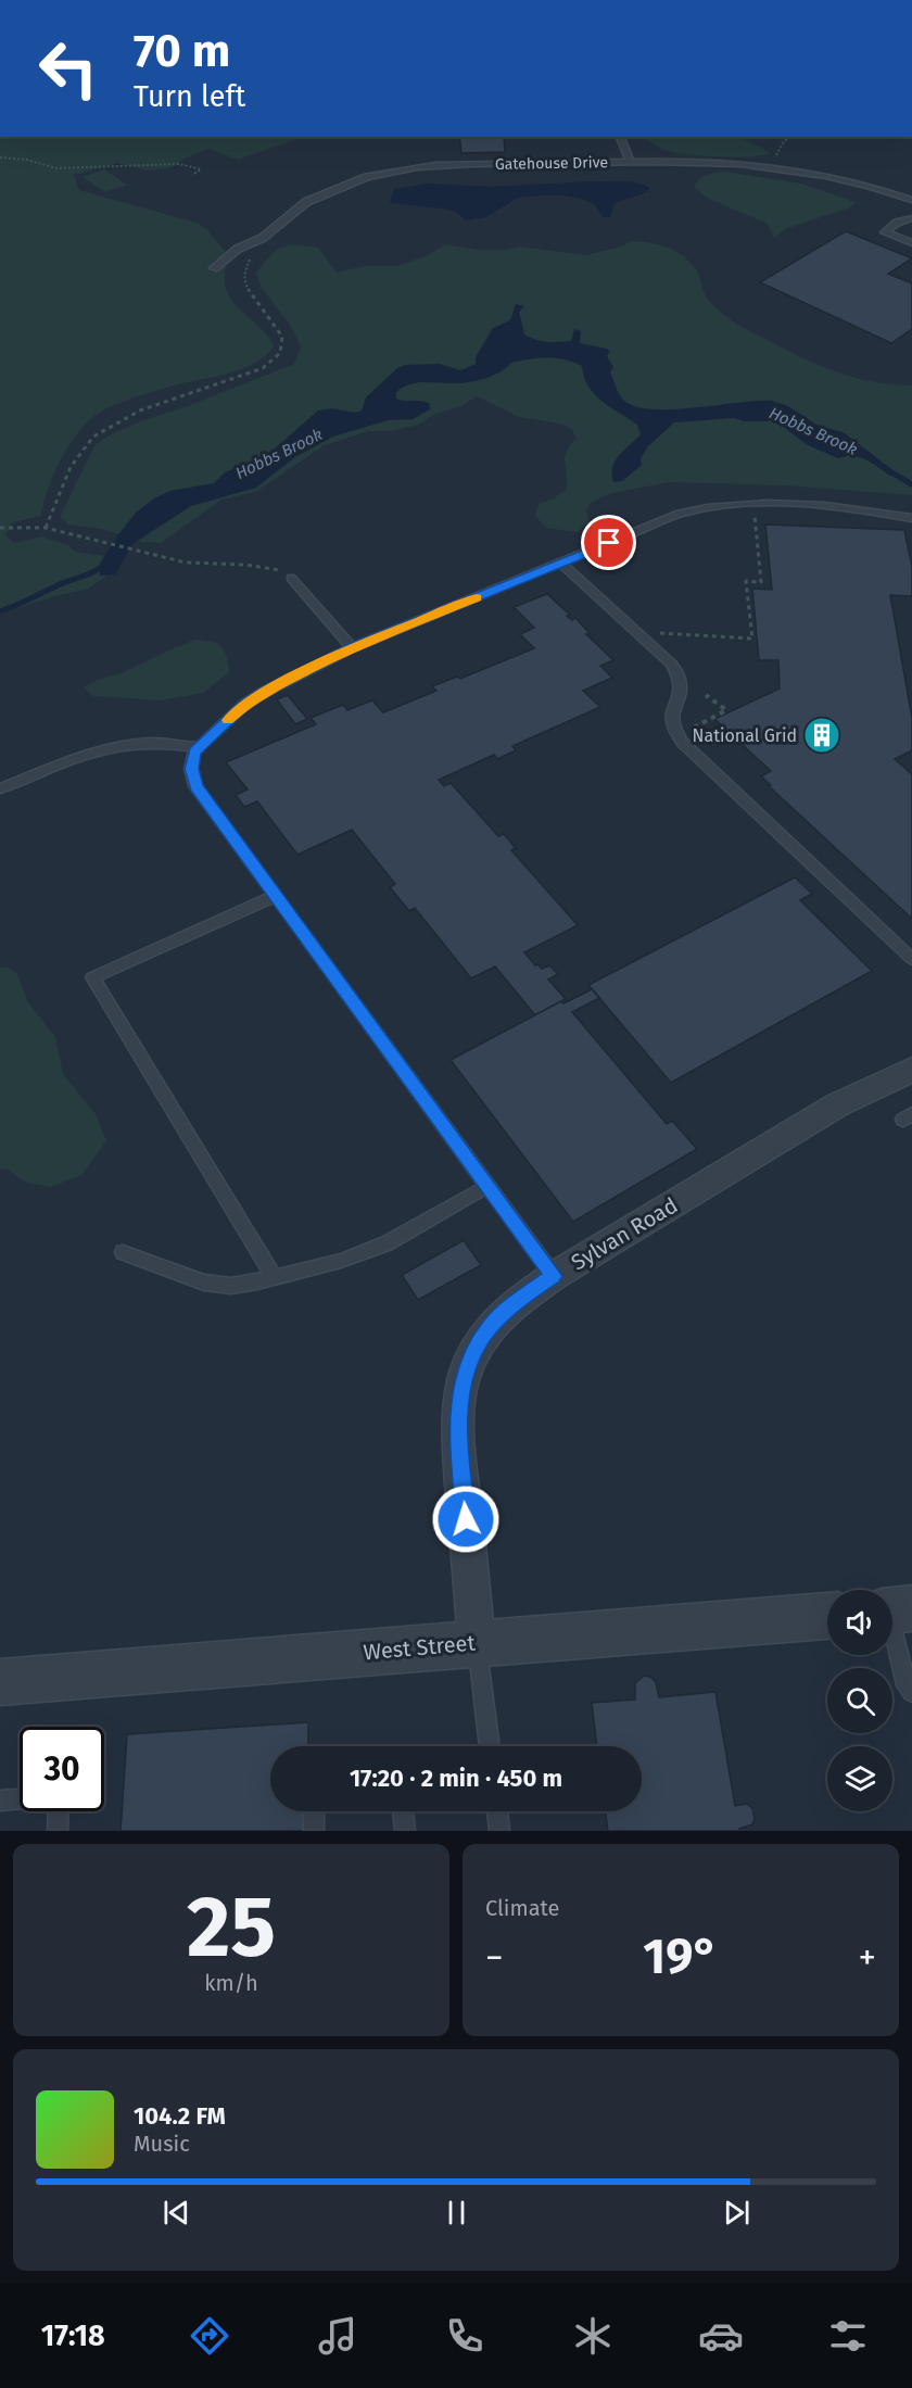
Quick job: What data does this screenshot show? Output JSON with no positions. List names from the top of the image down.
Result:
{
  "streets": {
    "street": ["Sylvan Road", "West Street"],
    "lane": ["Gatehouse Drive"]
  },
  "crossings": [
    ["Sylvan Road", "West Street"]
  ],
  "water": ["Hobbs Brook"],
  "places": {
    "building": ["National Grid"]
  },
  "page": {
    "turn": ["70 m", "Turn left"],
    "limit": "30",
    "trip": "17:20 · 2 min · 450 m",
    "tile": [
      ["25", "km/h"],
      "Climate"
    ],
    "heat": ["−", "19°", "+"],
    "song": ["104.2 FM", "Music"],
    "tabs": "17:18"
  }
}
